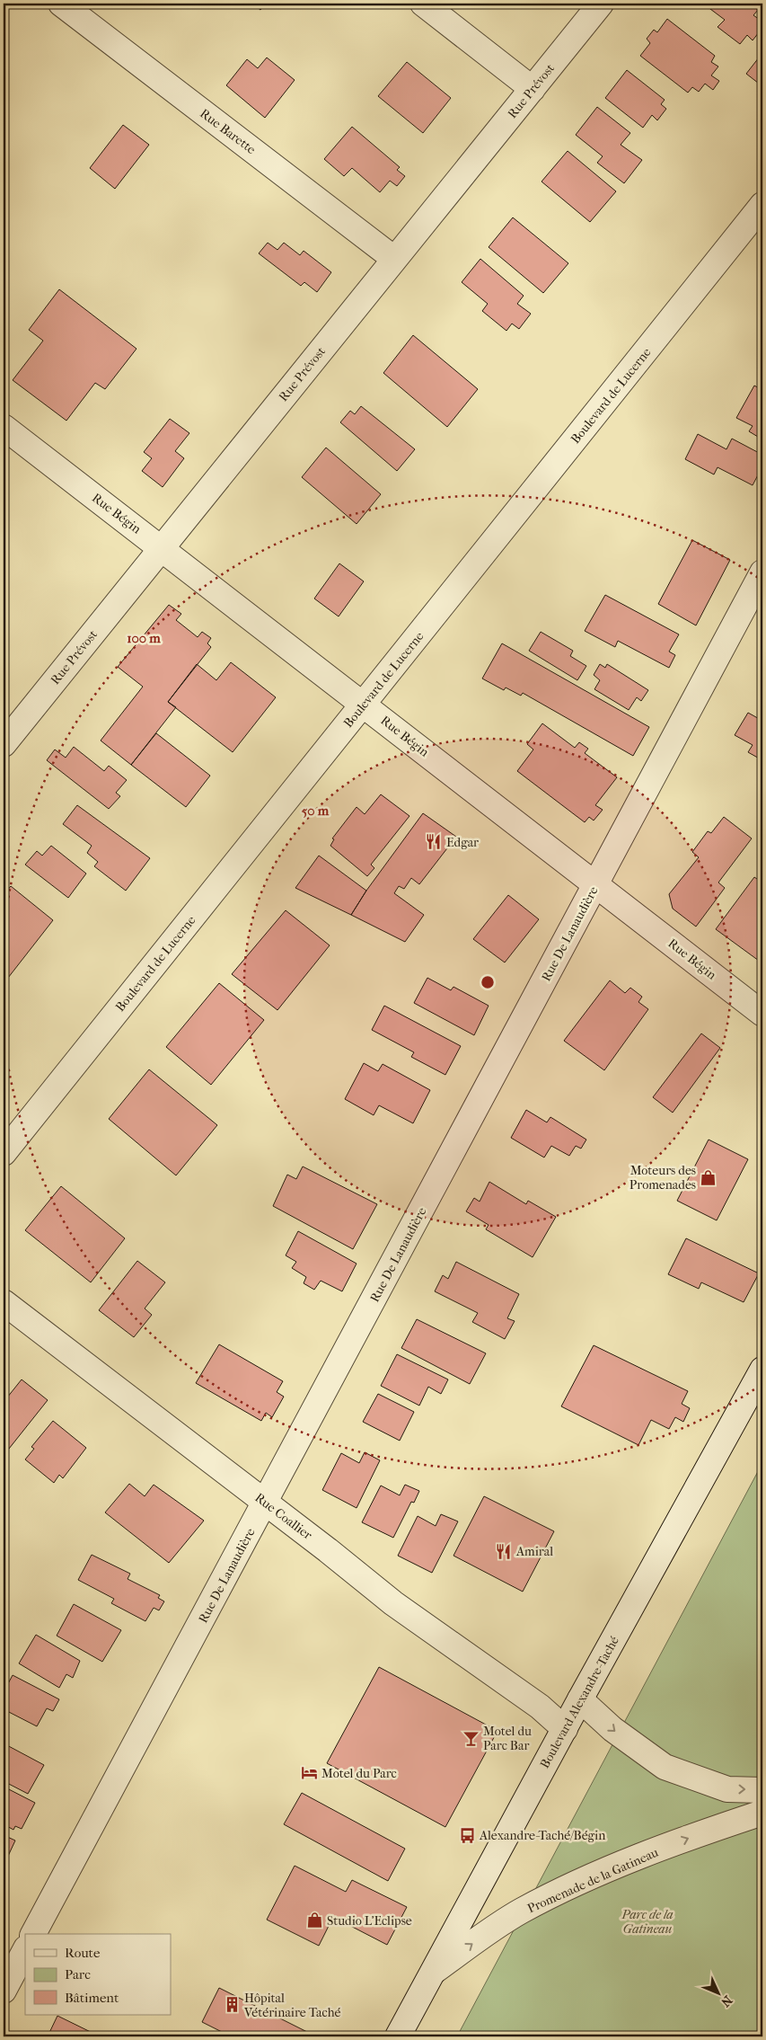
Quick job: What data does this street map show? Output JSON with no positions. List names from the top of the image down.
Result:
{
  "streets": {
    "street": [
      "Rue Prévost",
      "Rue Barette",
      "Boulevard de Lucerne",
      "Rue Bégin",
      "Rue De Lanaudière",
      "Rue Coallier",
      "Boulevard Alexandre-Taché",
      "Promenade de la Gatineau"
    ]
  },
  "crossings": [
    ["Rue Prévost", "Rue Barette"],
    ["Rue Prévost", "Rue Bégin"],
    ["Boulevard de Lucerne", "Rue Bégin"],
    ["Rue Bégin", "Rue De Lanaudière"],
    ["Rue De Lanaudière", "Rue Coallier"],
    ["Rue Coallier", "Boulevard Alexandre-Taché"],
    ["Boulevard Alexandre-Taché", "Promenade de la Gatineau"]
  ],
  "one_way": ["Promenade de la Gatineau"],
  "parks": ["Parc de la Gatineau"],
  "places": {
    "restaurant": ["Edgar", "Amiral"],
    "shop": ["Moteurs des Promenades", "Studio L'Eclipse"],
    "bar": ["Motel du Parc Bar"],
    "hotel": ["Motel du Parc"],
    "bus stop": ["Alexandre-Taché/Bégin"],
    "building": ["Hôpital Vétérinaire Taché"]
  },
  "legend": ["Route", "Parc", "Bâtiment"],
  "north": "bottom right",
  "rings": ["100 m", "50 m"]
}
